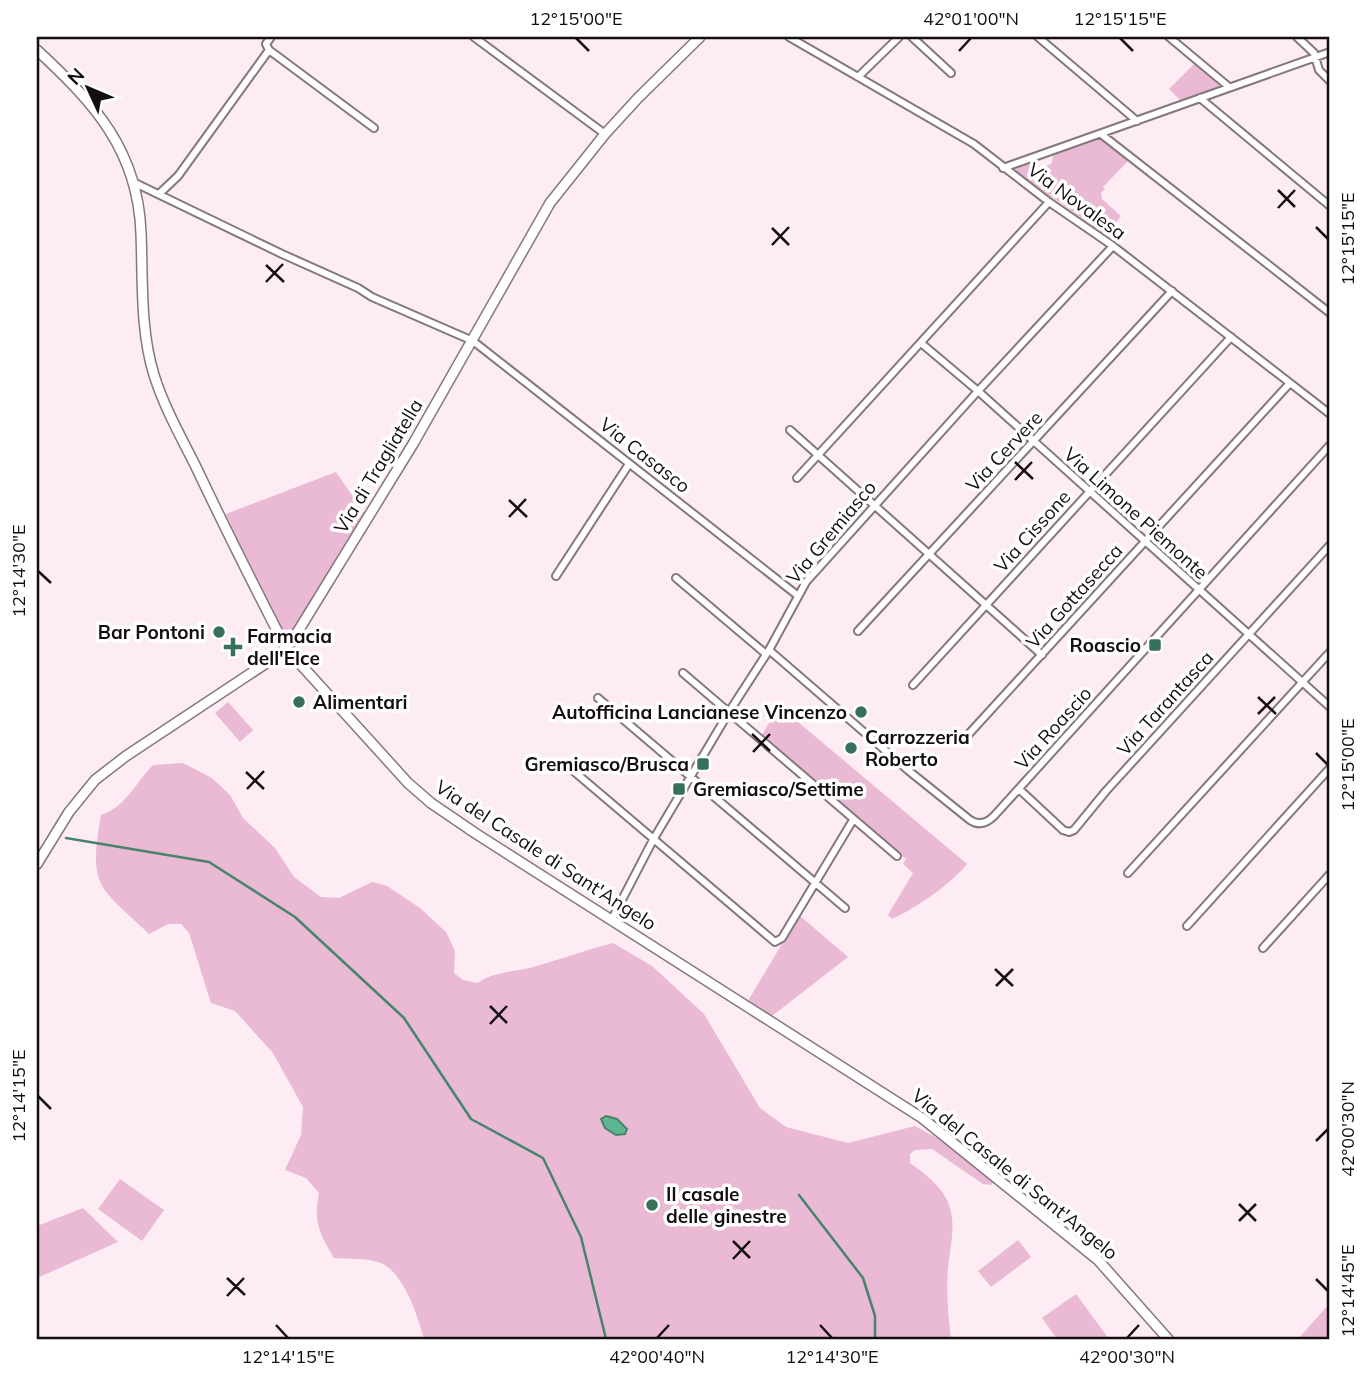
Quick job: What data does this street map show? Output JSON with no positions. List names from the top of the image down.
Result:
{
  "streets": {
    "main road": ["Via di Tragliatella", "Via del Casale di Sant'Angelo"],
    "street": [
      "Via Novalesa",
      "Via Cervere",
      "Via Casasco",
      "Via Limone Piemonte",
      "Via Cissone",
      "Via Gremiasco",
      "Via Gottasecca",
      "Via Tarantasca",
      "Via Roascio"
    ]
  },
  "crossings": [
    ["Via Novalesa", "Via Cervere"],
    ["Via Novalesa", "Via Cissone"],
    ["Via Novalesa", "Via Gremiasco"],
    ["Via Novalesa", "Via Gottasecca"],
    ["Via Cervere", "Via Limone Piemonte"],
    ["Via Casasco", "Via di Tragliatella"],
    ["Via Casasco", "Via Gremiasco"],
    ["Via Casasco", "Via del Casale di Sant'Angelo"],
    ["Via di Tragliatella", "Via del Casale di Sant'Angelo"],
    ["Via Limone Piemonte", "Via Cissone"],
    ["Via Limone Piemonte", "Via Gremiasco"],
    ["Via Limone Piemonte", "Via Gottasecca"],
    ["Via Limone Piemonte", "Via Tarantasca"],
    ["Via Limone Piemonte", "Via Roascio"],
    ["Via Gremiasco", "Via Roascio"],
    ["Via Gremiasco", "Via del Casale di Sant'Angelo"],
    ["Via Tarantasca", "Via Roascio"]
  ],
  "places": {
    "other": [
      "Bar Pontoni",
      "Alimentari",
      "Autofficina Lancianese Vincenzo",
      "Carrozzeria Roberto",
      "Il casale delle ginestre"
    ],
    "transit": ["Roascio", "Gremiasco/Brusca", "Gremiasco/Settime"],
    "health": ["Farmacia dell'Elce"]
  },
  "north": "top left",
  "coordinates": [
    "12°15'00\"E",
    "42°01'00\"N",
    "12°15'15\"E",
    "12°14'30\"E",
    "12°14'15\"E",
    "42°00'30\"N",
    "12°14'45\"E",
    "42°00'40\"N"
  ]
}
